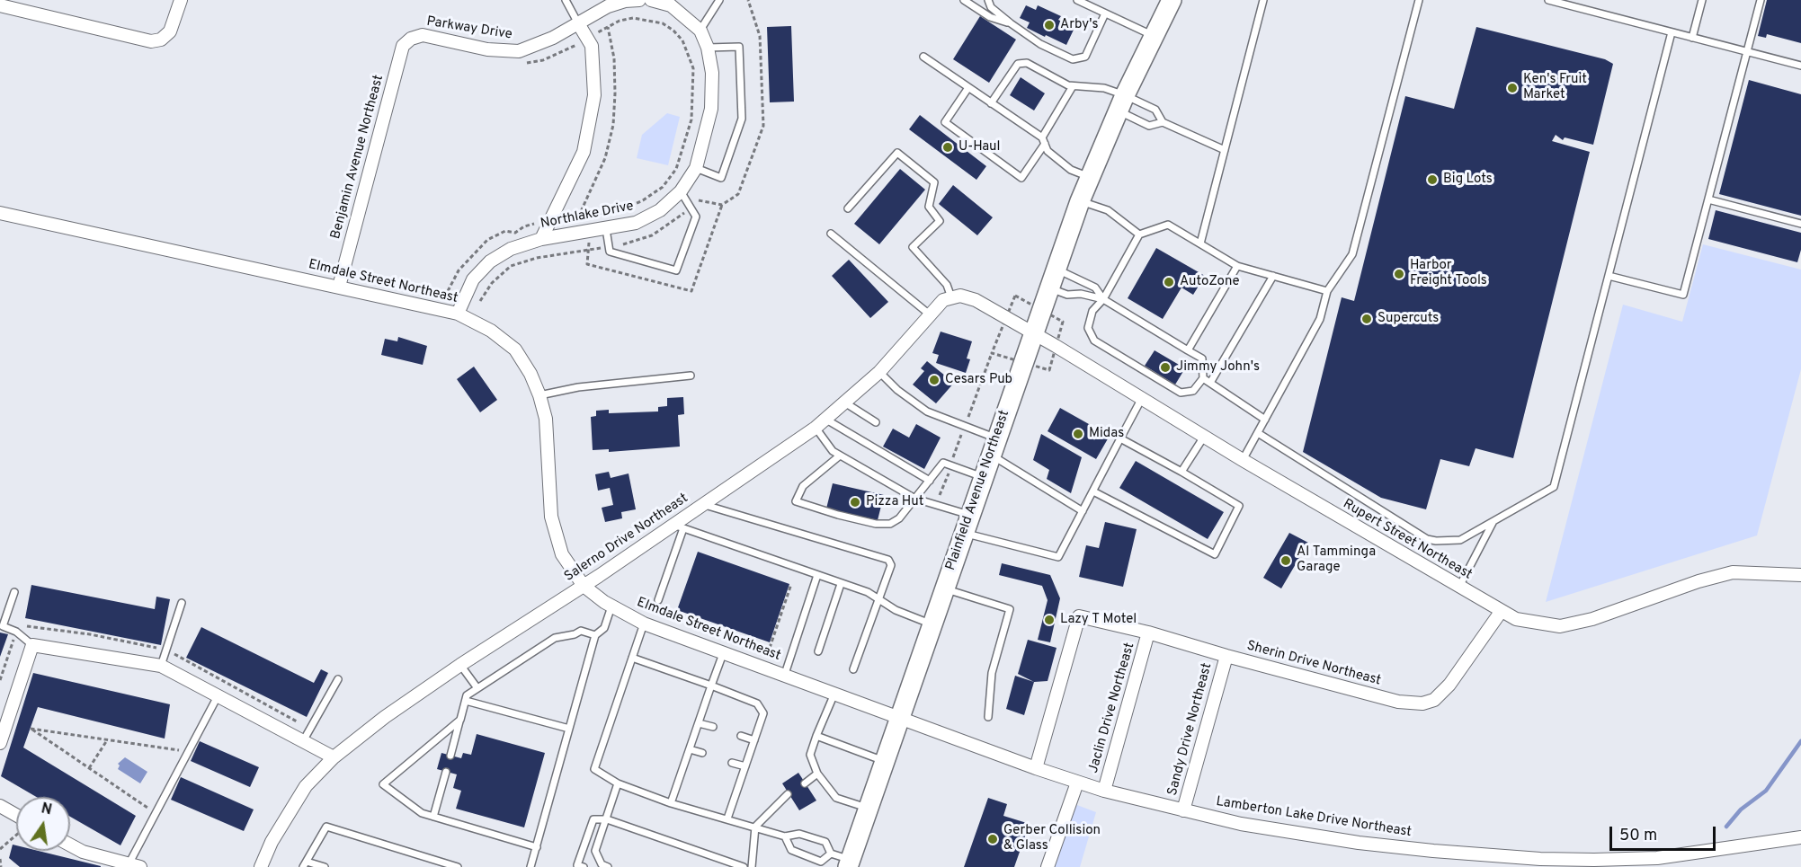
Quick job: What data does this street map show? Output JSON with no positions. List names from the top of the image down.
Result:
{
  "streets": {
    "main road": ["Plainfield Avenue Northeast"],
    "street": [
      "Parkway Drive",
      "Benjamin Avenue Northeast",
      "Northlake Drive",
      "Elmdale Street Northeast",
      "Salerno Drive Northeast",
      "Rupert Street Northeast",
      "Sherin Drive Northeast",
      "Jaclin Drive Northeast",
      "Sandy Drive Northeast",
      "Lamberton Lake Drive Northeast"
    ]
  },
  "crossings": [
    ["Parkway Drive", "Benjamin Avenue Northeast"],
    ["Benjamin Avenue Northeast", "Elmdale Street Northeast"],
    ["Northlake Drive", "Elmdale Street Northeast"],
    ["Elmdale Street Northeast", "Plainfield Avenue Northeast"],
    ["Elmdale Street Northeast", "Salerno Drive Northeast"],
    ["Elmdale Street Northeast", "Lamberton Lake Drive Northeast"],
    ["Plainfield Avenue Northeast", "Rupert Street Northeast"],
    ["Plainfield Avenue Northeast", "Lamberton Lake Drive Northeast"],
    ["Rupert Street Northeast", "Sherin Drive Northeast"],
    ["Sherin Drive Northeast", "Jaclin Drive Northeast"],
    ["Sherin Drive Northeast", "Sandy Drive Northeast"],
    ["Sherin Drive Northeast", "Lamberton Lake Drive Northeast"],
    ["Jaclin Drive Northeast", "Lamberton Lake Drive Northeast"],
    ["Sandy Drive Northeast", "Lamberton Lake Drive Northeast"]
  ],
  "places": [
    "Arby's",
    "Ken's Fruit Market",
    "U-Haul",
    "Big Lots",
    "Harbor Freight Tools",
    "AutoZone",
    "Supercuts",
    "Jimmy John's",
    "Cesars Pub",
    "Midas",
    "Pizza Hut",
    "Al Tamminga Garage",
    "Lazy T Motel",
    "Gerber Collision & Glass"
  ],
  "scale_bar": "50 m",
  "north": "top"
}
